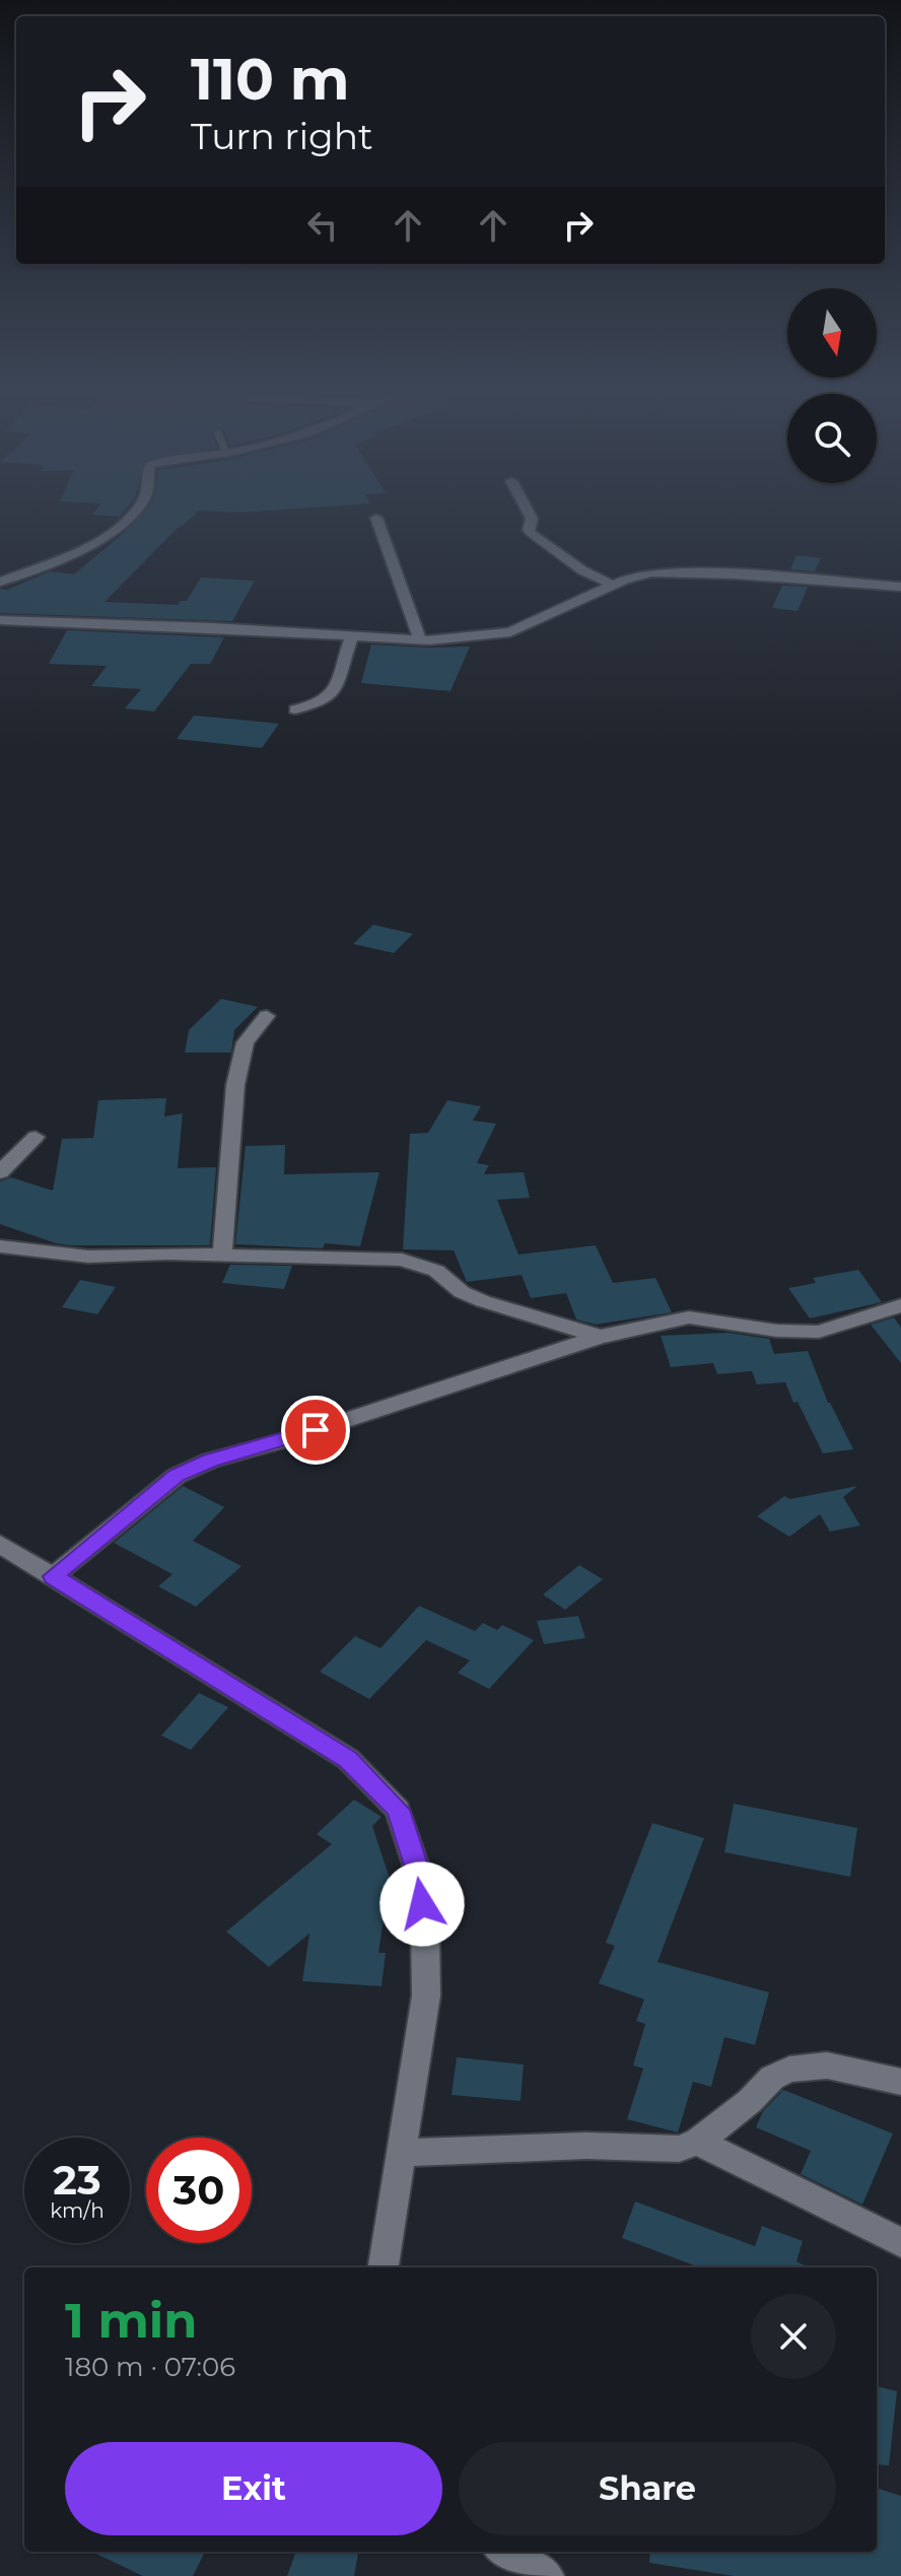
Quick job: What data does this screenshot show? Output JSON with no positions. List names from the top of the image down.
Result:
{
  "north": "bottom",
  "page": {
    "turn": ["110 m", "Turn right"],
    "speed": "23 km/h",
    "limit": "30",
    "heading": ["1 min", "180 m · 07:06"],
    "buttons": ["Exit", "Share"]
  }
}
